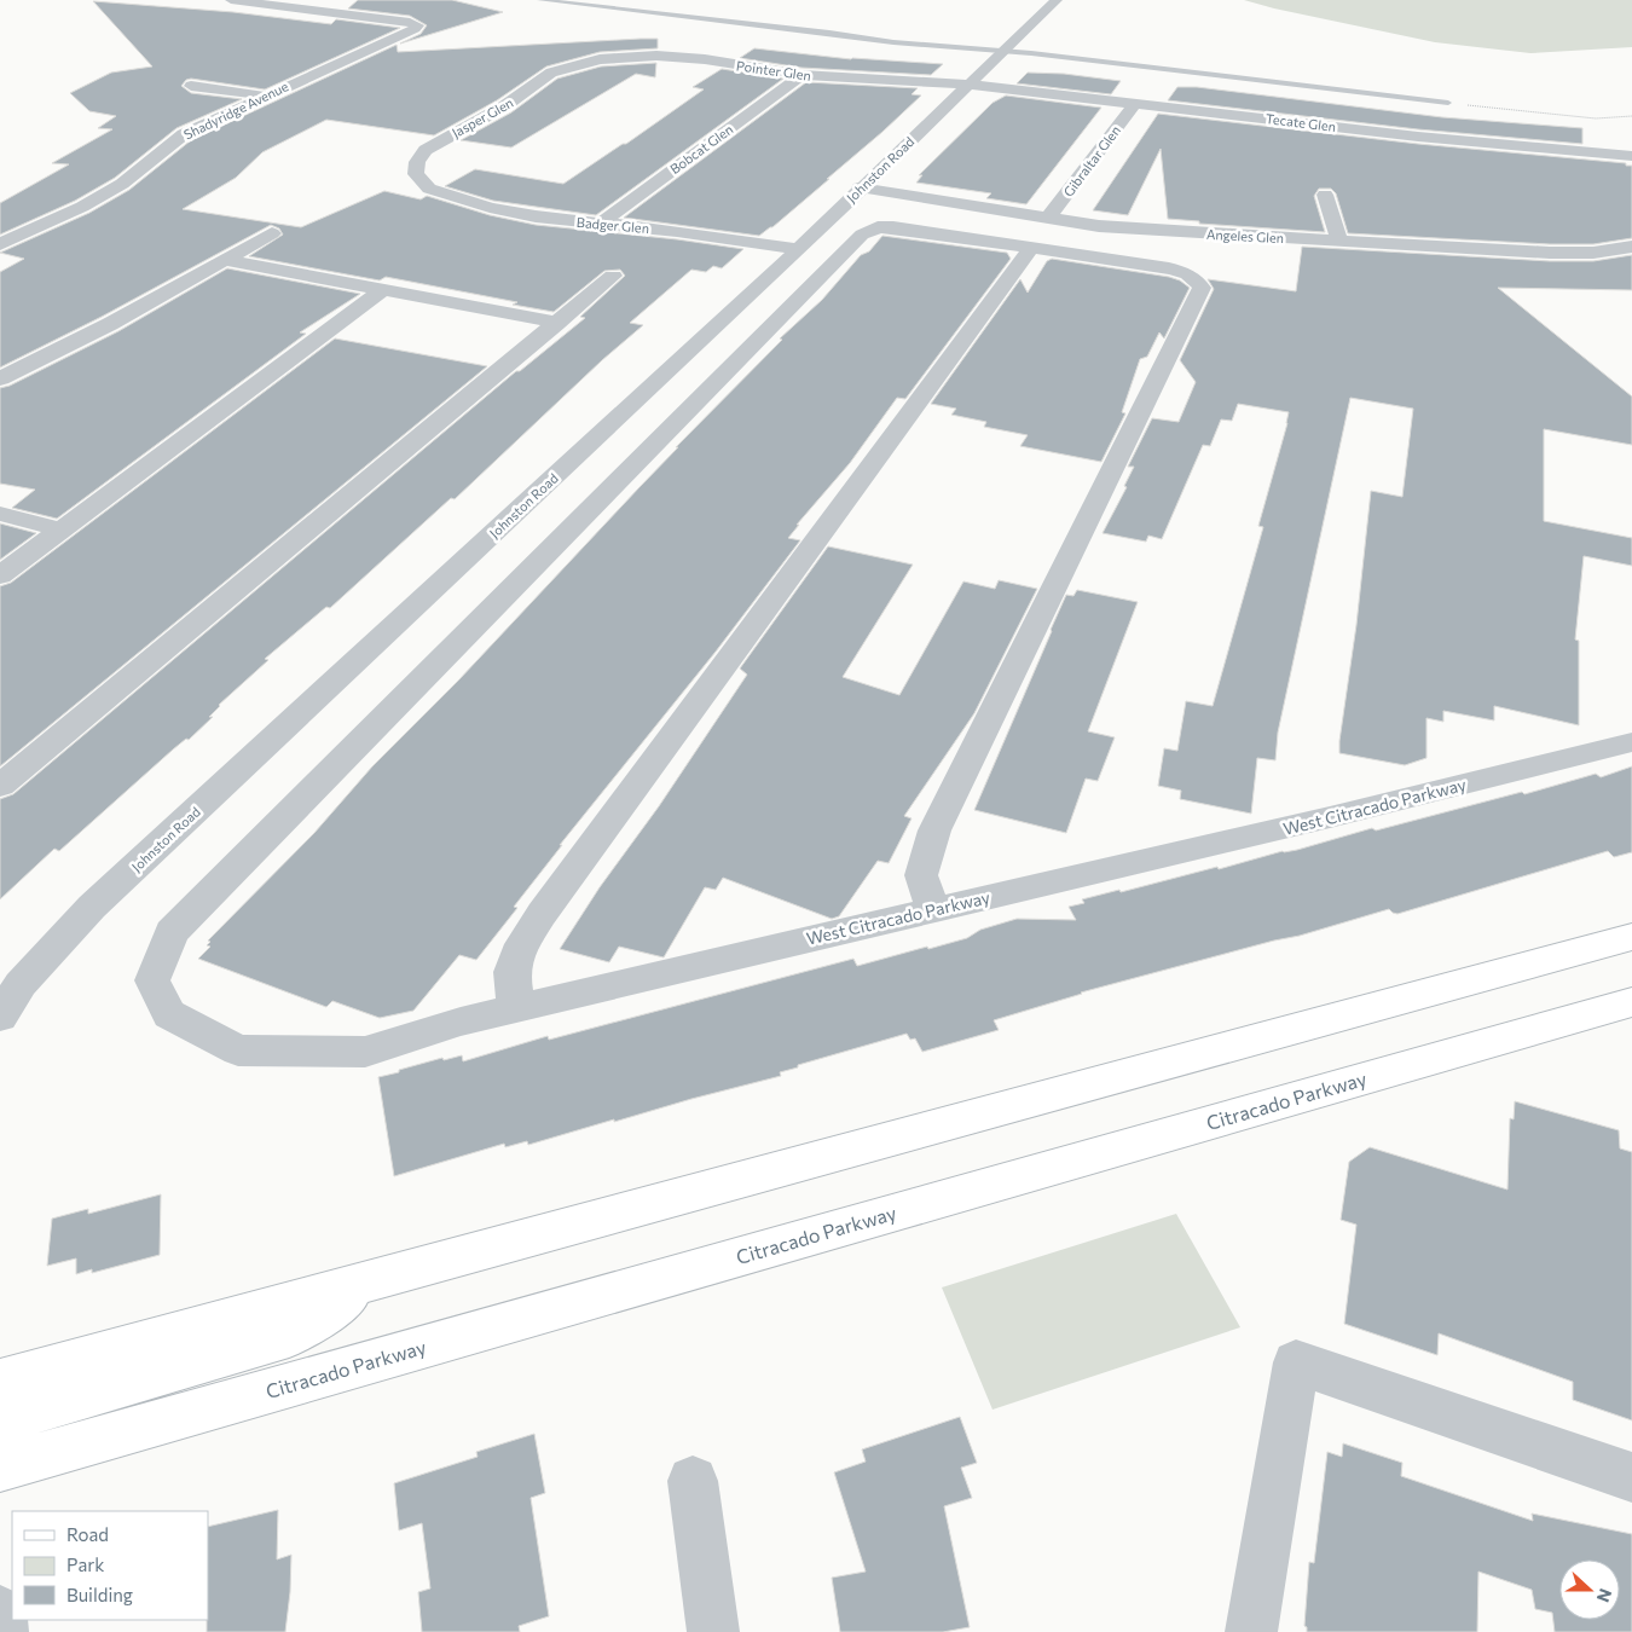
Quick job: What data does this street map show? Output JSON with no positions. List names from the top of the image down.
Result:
{
  "streets": {
    "main road": ["Citracado Parkway"],
    "street": [
      "Pointer Glen",
      "Shadyridge Avenue",
      "Jasper Glen",
      "Tecate Glen",
      "Bobcat Glen",
      "Gibraltar Glen",
      "Johnston Road",
      "Badger Glen",
      "Angeles Glen",
      "West Citracado Parkway"
    ]
  },
  "crossings": [
    ["Pointer Glen", "Jasper Glen"],
    ["Pointer Glen", "Tecate Glen"],
    ["Pointer Glen", "Bobcat Glen"],
    ["Pointer Glen", "Johnston Road"],
    ["Jasper Glen", "Badger Glen"],
    ["Tecate Glen", "Gibraltar Glen"],
    ["Tecate Glen", "Johnston Road"],
    ["Bobcat Glen", "Badger Glen"],
    ["Gibraltar Glen", "Angeles Glen"],
    ["Johnston Road", "Badger Glen"],
    ["Johnston Road", "Angeles Glen"]
  ],
  "legend": ["Road", "Park", "Building"],
  "north": "right"
}
